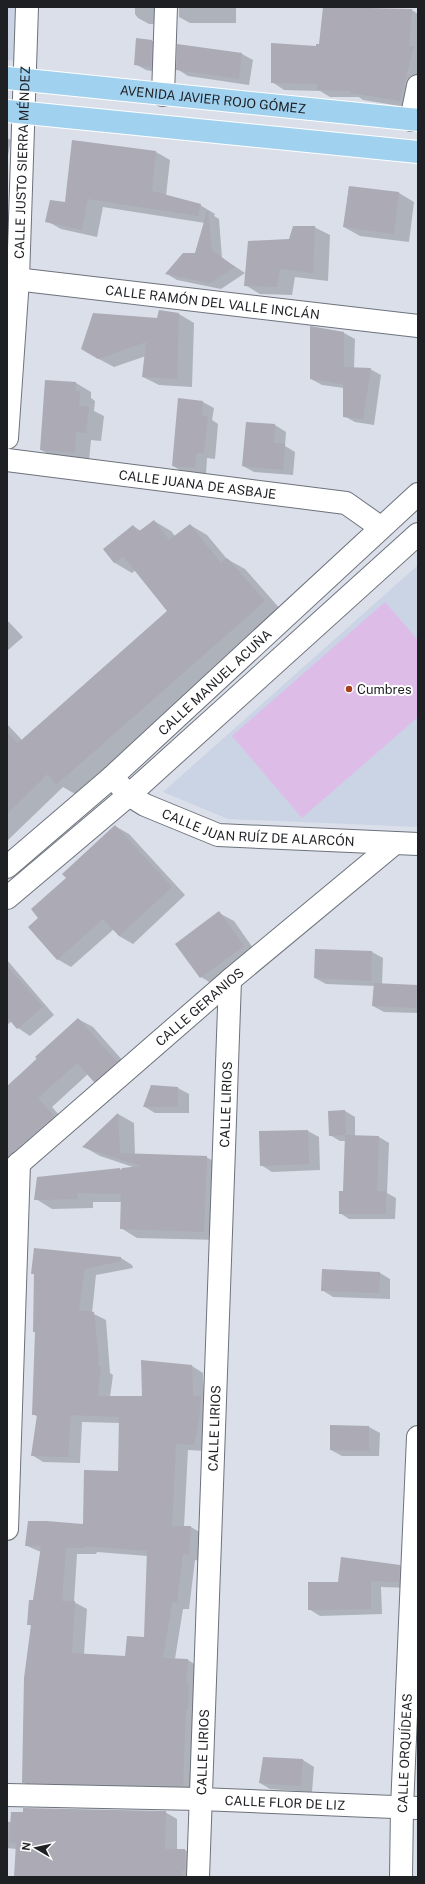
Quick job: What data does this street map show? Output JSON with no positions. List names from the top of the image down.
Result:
{
  "streets": {
    "main road": ["AVENIDA JAVIER ROJO GÓMEZ"],
    "street": [
      "CALLE JUSTO SIERRA MÉNDEZ",
      "CALLE RAMÓN DEL VALLE INCLÁN",
      "CALLE JUANA DE ASBAJE",
      "CALLE MANUEL ACUÑA",
      "CALLE JUAN RUÍZ DE ALARCÓN",
      "CALLE GERANIOS",
      "CALLE LIRIOS",
      "CALLE ORQUÍDEAS",
      "CALLE FLOR DE LIZ"
    ]
  },
  "crossings": [
    ["AVENIDA JAVIER ROJO GÓMEZ", "CALLE JUSTO SIERRA MÉNDEZ"],
    ["CALLE JUSTO SIERRA MÉNDEZ", "CALLE RAMÓN DEL VALLE INCLÁN"],
    ["CALLE JUANA DE ASBAJE", "CALLE MANUEL ACUÑA"],
    ["CALLE MANUEL ACUÑA", "CALLE JUAN RUÍZ DE ALARCÓN"],
    ["CALLE JUAN RUÍZ DE ALARCÓN", "CALLE GERANIOS"],
    ["CALLE GERANIOS", "CALLE LIRIOS"],
    ["CALLE LIRIOS", "CALLE FLOR DE LIZ"],
    ["CALLE ORQUÍDEAS", "CALLE FLOR DE LIZ"]
  ],
  "places": ["Cumbres"],
  "north": "left"
}
